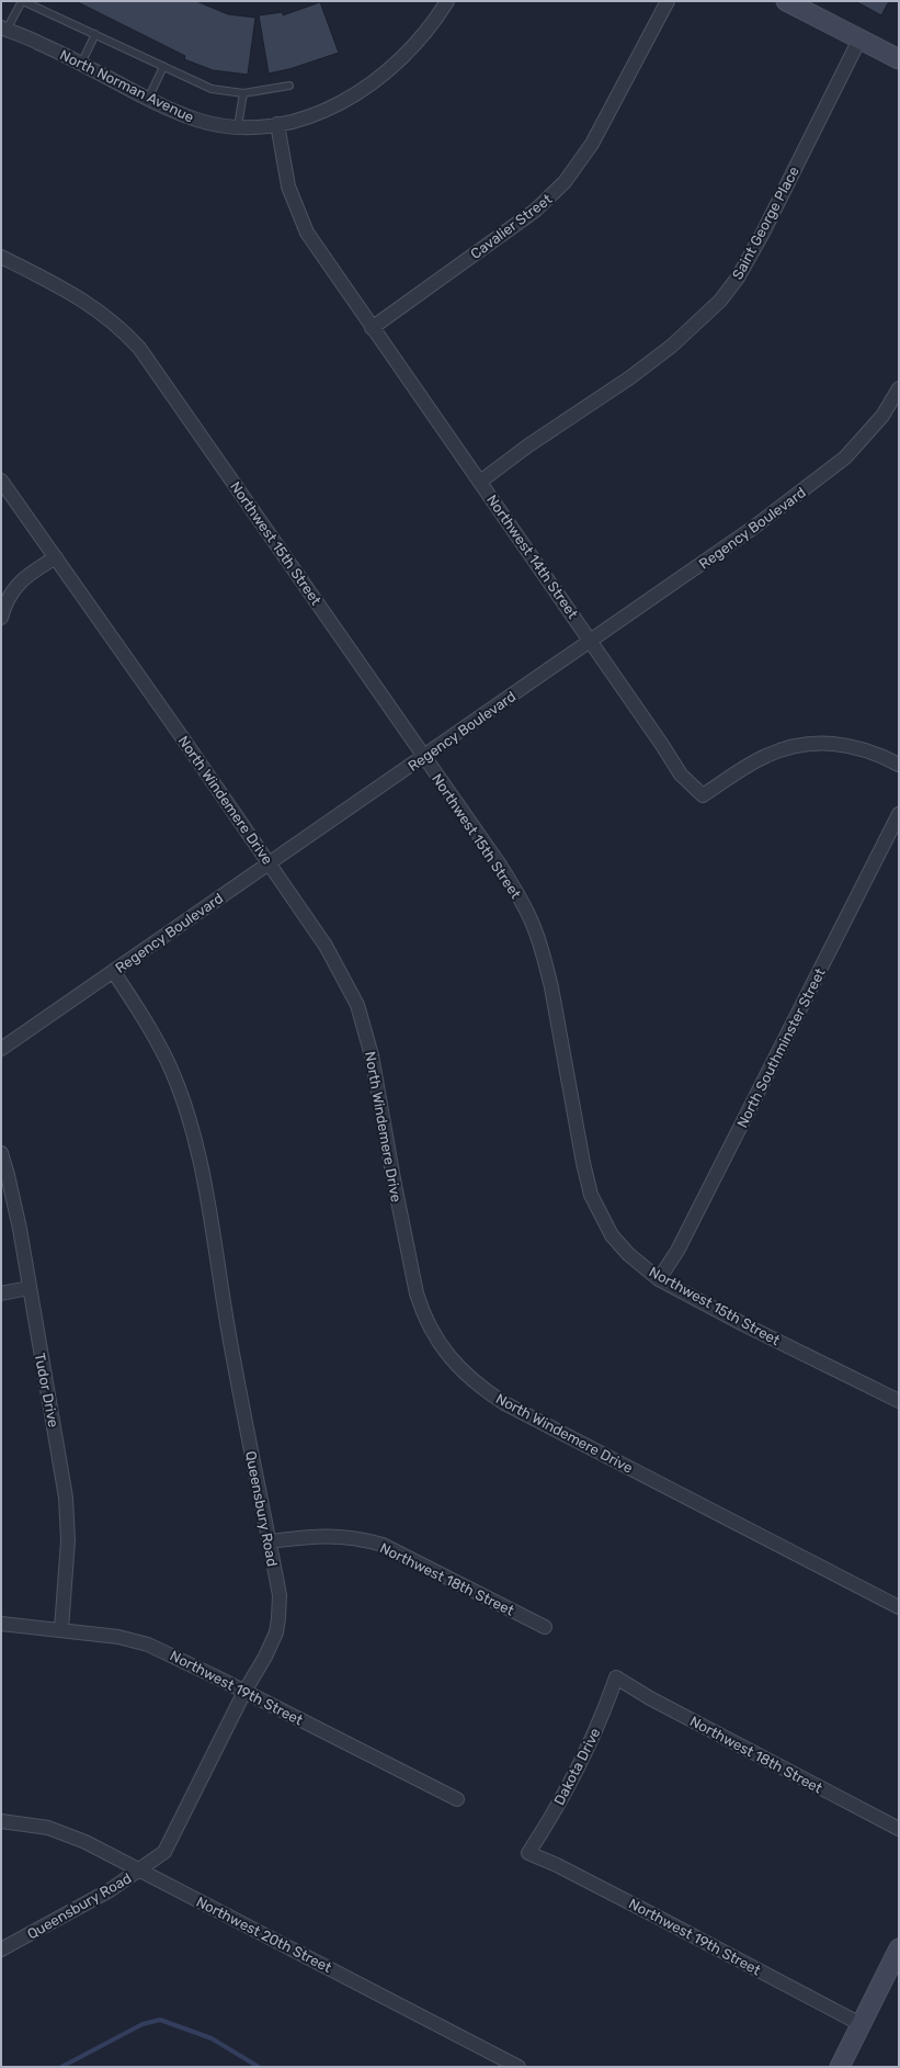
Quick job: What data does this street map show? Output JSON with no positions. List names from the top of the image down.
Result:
{
  "streets": {
    "street": [
      "North Norman Avenue",
      "Saint George Place",
      "Cavalier Street",
      "Regency Boulevard",
      "Northwest 15th Street",
      "Northwest 14th Street",
      "North Windemere Drive",
      "North Southminster Street",
      "Tudor Drive",
      "Queensbury Road",
      "Northwest 18th Street",
      "Northwest 19th Street",
      "Dakota Drive",
      "Northwest 20th Street"
    ]
  },
  "crossings": [
    ["North Norman Avenue", "Northwest 14th Street"],
    ["Saint George Place", "Northwest 14th Street"],
    ["Cavalier Street", "Northwest 14th Street"],
    ["Regency Boulevard", "Northwest 15th Street"],
    ["Regency Boulevard", "Northwest 14th Street"],
    ["Regency Boulevard", "North Windemere Drive"],
    ["Regency Boulevard", "Queensbury Road"],
    ["Northwest 15th Street", "North Southminster Street"],
    ["Tudor Drive", "Northwest 19th Street"],
    ["Queensbury Road", "Northwest 18th Street"],
    ["Queensbury Road", "Northwest 19th Street"],
    ["Queensbury Road", "Northwest 20th Street"],
    ["Northwest 18th Street", "Dakota Drive"],
    ["Northwest 19th Street", "Dakota Drive"]
  ]
}
